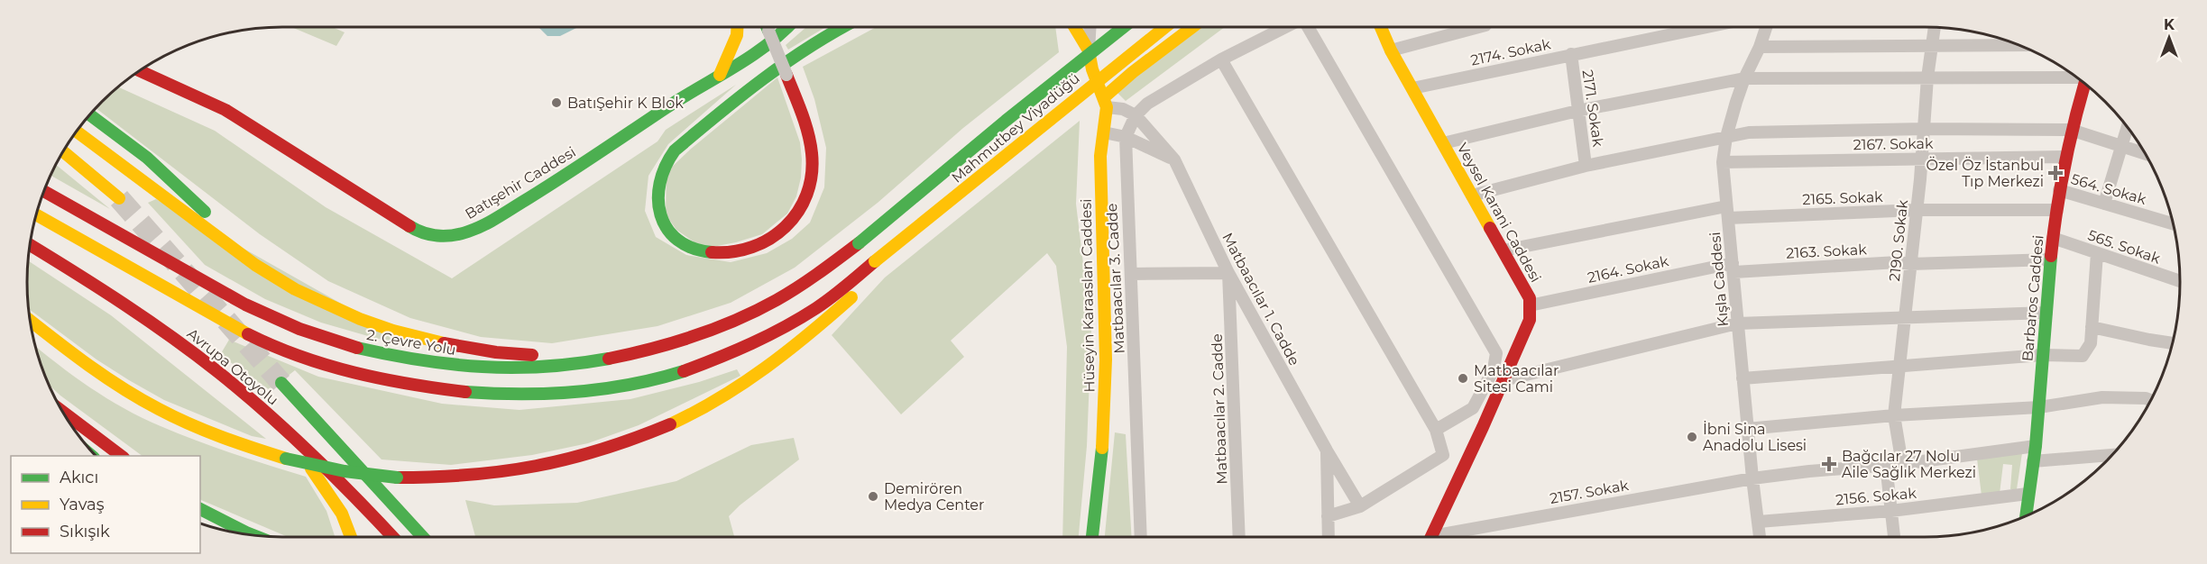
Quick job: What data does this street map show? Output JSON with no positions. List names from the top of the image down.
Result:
{
  "streets": {
    "main road": [
      "Mahmutbey Viyadüğü",
      "Batışehir Caddesi",
      "Veysel Karani Caddesi",
      "Hüseyin Karaaslan Caddesi",
      "Barbaros Caddesi",
      "2. Çevre Yolu",
      "Avrupa Otoyolu"
    ],
    "street": [
      "2174. Sokak",
      "2171. Sokak",
      "2167. Sokak",
      "564. Sokak",
      "2165. Sokak",
      "2190. Sokak",
      "565. Sokak",
      "2163. Sokak",
      "2164. Sokak",
      "Matbaacılar 3. Cadde",
      "Kışla Caddesi",
      "Matbaacılar 1. Cadde",
      "Matbaacılar 2. Cadde",
      "2157. Sokak",
      "2156. Sokak"
    ]
  },
  "crossings": [
    ["2174. Sokak", "2171. Sokak"],
    ["2174. Sokak", "Veysel Karani Caddesi"],
    ["Mahmutbey Viyadüğü", "2. Çevre Yolu"],
    ["2167. Sokak", "2190. Sokak"],
    ["2167. Sokak", "Kışla Caddesi"],
    ["2167. Sokak", "Barbaros Caddesi"],
    ["564. Sokak", "Barbaros Caddesi"],
    ["2165. Sokak", "Veysel Karani Caddesi"],
    ["2165. Sokak", "2190. Sokak"],
    ["2165. Sokak", "Kışla Caddesi"],
    ["2165. Sokak", "Barbaros Caddesi"],
    ["Veysel Karani Caddesi", "2164. Sokak"],
    ["2190. Sokak", "2163. Sokak"],
    ["2190. Sokak", "2157. Sokak"],
    ["565. Sokak", "Barbaros Caddesi"],
    ["2163. Sokak", "2164. Sokak"],
    ["2163. Sokak", "Kışla Caddesi"],
    ["2163. Sokak", "Barbaros Caddesi"],
    ["2164. Sokak", "Kışla Caddesi"],
    ["Matbaacılar 3. Cadde", "Matbaacılar 1. Cadde"],
    ["Kışla Caddesi", "2157. Sokak"],
    ["Kışla Caddesi", "2156. Sokak"],
    ["Barbaros Caddesi", "2157. Sokak"],
    ["Barbaros Caddesi", "2156. Sokak"],
    ["Matbaacılar 1. Cadde", "Matbaacılar 2. Cadde"]
  ],
  "places": {
    "other": [
      "BatıŞehir K Blok",
      "Matbaacılar Sitesi Cami",
      "İbni Sina Anadolu Lisesi",
      "Demirören Medya Center"
    ],
    "health": ["Özel Öz İstanbul Tıp Merkezi", "Bağcılar 27 Nolu Aile Sağlık Merkezi"]
  },
  "legend": ["Akıcı", "Yavaş", "Sıkışık"],
  "north": "top"
}
